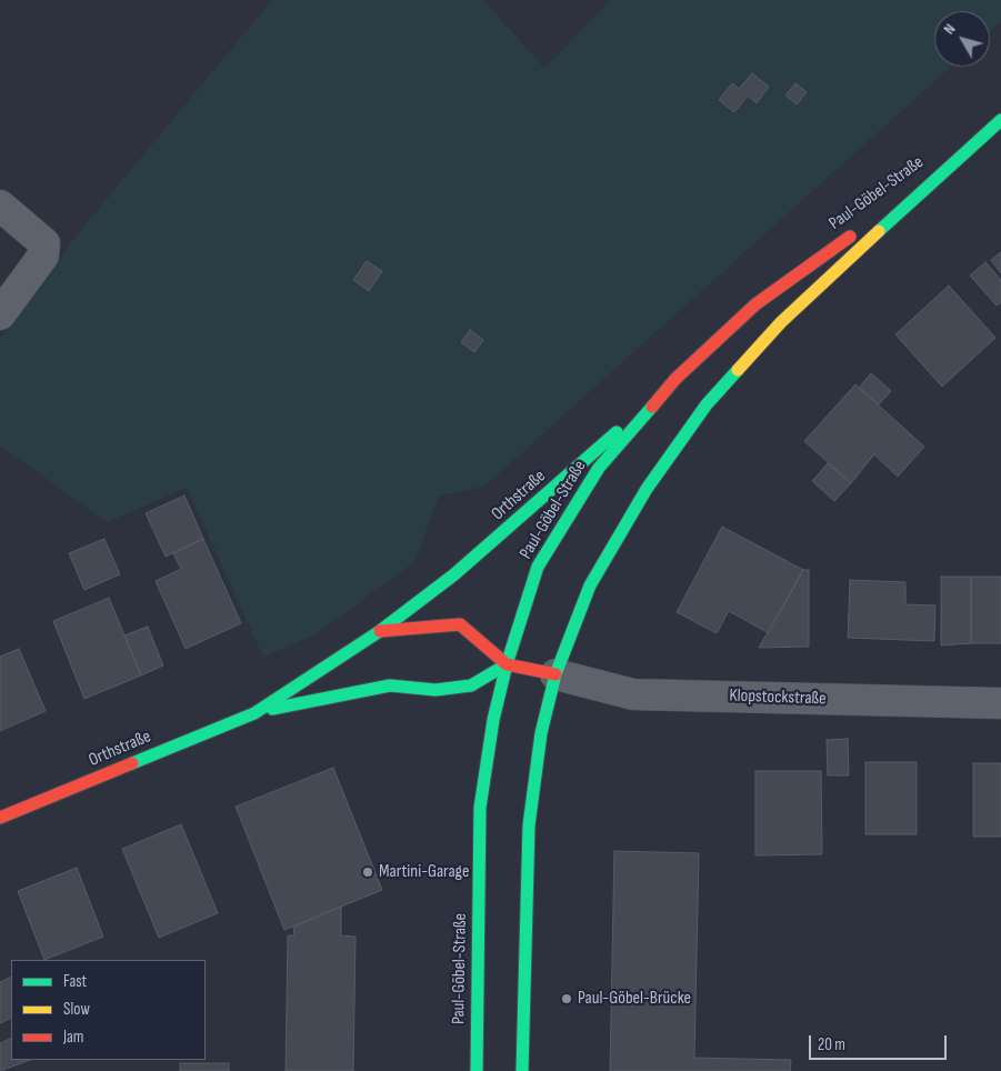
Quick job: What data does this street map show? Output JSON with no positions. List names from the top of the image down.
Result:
{
  "streets": {
    "main road": ["Paul-Göbel-Straße", "Orthstraße"],
    "street": ["Klopstockstraße"]
  },
  "crossings": [
    ["Paul-Göbel-Straße", "Orthstraße"],
    ["Paul-Göbel-Straße", "Klopstockstraße"],
    ["Orthstraße", "Klopstockstraße"]
  ],
  "places": ["Martini-Garage", "Paul-Göbel-Brücke"],
  "legend": ["Fast", "Slow", "Jam"],
  "scale_bar": "20 m",
  "north": "top left"
}
